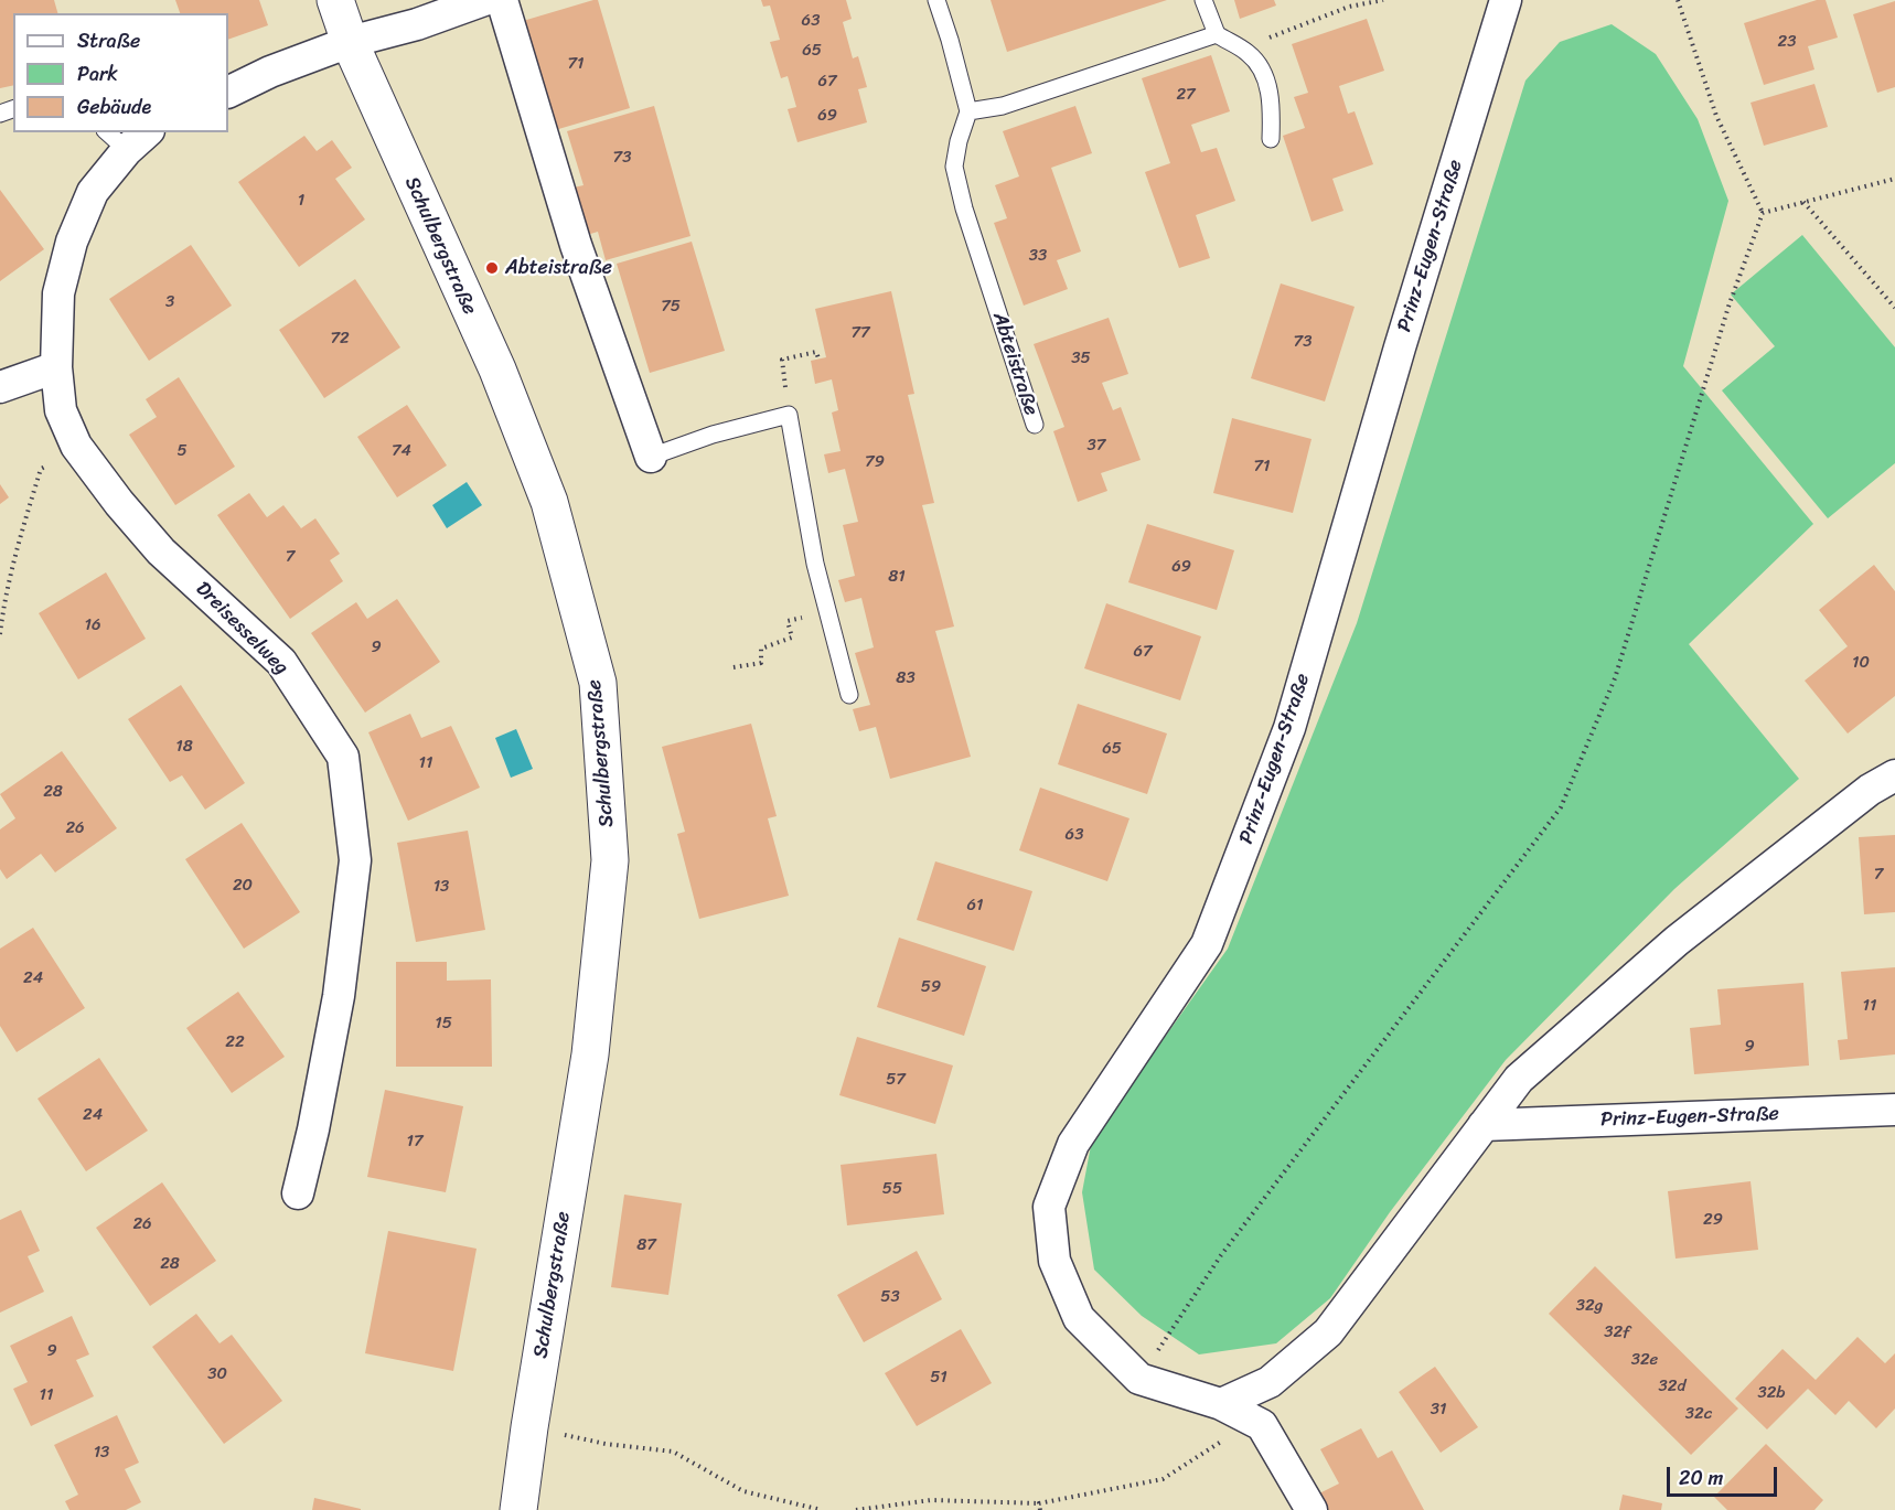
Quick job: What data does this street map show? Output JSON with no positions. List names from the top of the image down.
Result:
{
  "streets": {
    "street": ["Schulbergstraße", "Prinz-Eugen-Straße", "Dreisesselweg"],
    "lane": ["Abteistraße"]
  },
  "places": ["Abteistraße"],
  "house_numbers": [
    "63",
    "23",
    "65",
    "71",
    "67",
    "27",
    "69",
    "73",
    "1",
    "33",
    "3",
    "75",
    "77",
    "72",
    "73",
    "35",
    "37",
    "5",
    "74",
    "79",
    "71",
    "7",
    "69",
    "81",
    "16",
    "9",
    "67",
    "10",
    "83",
    "18",
    "65",
    "11",
    "28",
    "26",
    "63",
    "7",
    "20",
    "13",
    "61",
    "24",
    "59",
    "11",
    "15",
    "22",
    "9",
    "57",
    "24",
    "17",
    "55",
    "29",
    "26",
    "87",
    "28",
    "53",
    "32g",
    "32f",
    "9",
    "32e",
    "30",
    "51",
    "32d",
    "32b",
    "11",
    "31",
    "32c",
    "13"
  ],
  "legend": ["Straße", "Park", "Gebäude"],
  "scale_bar": "20 m"
}
